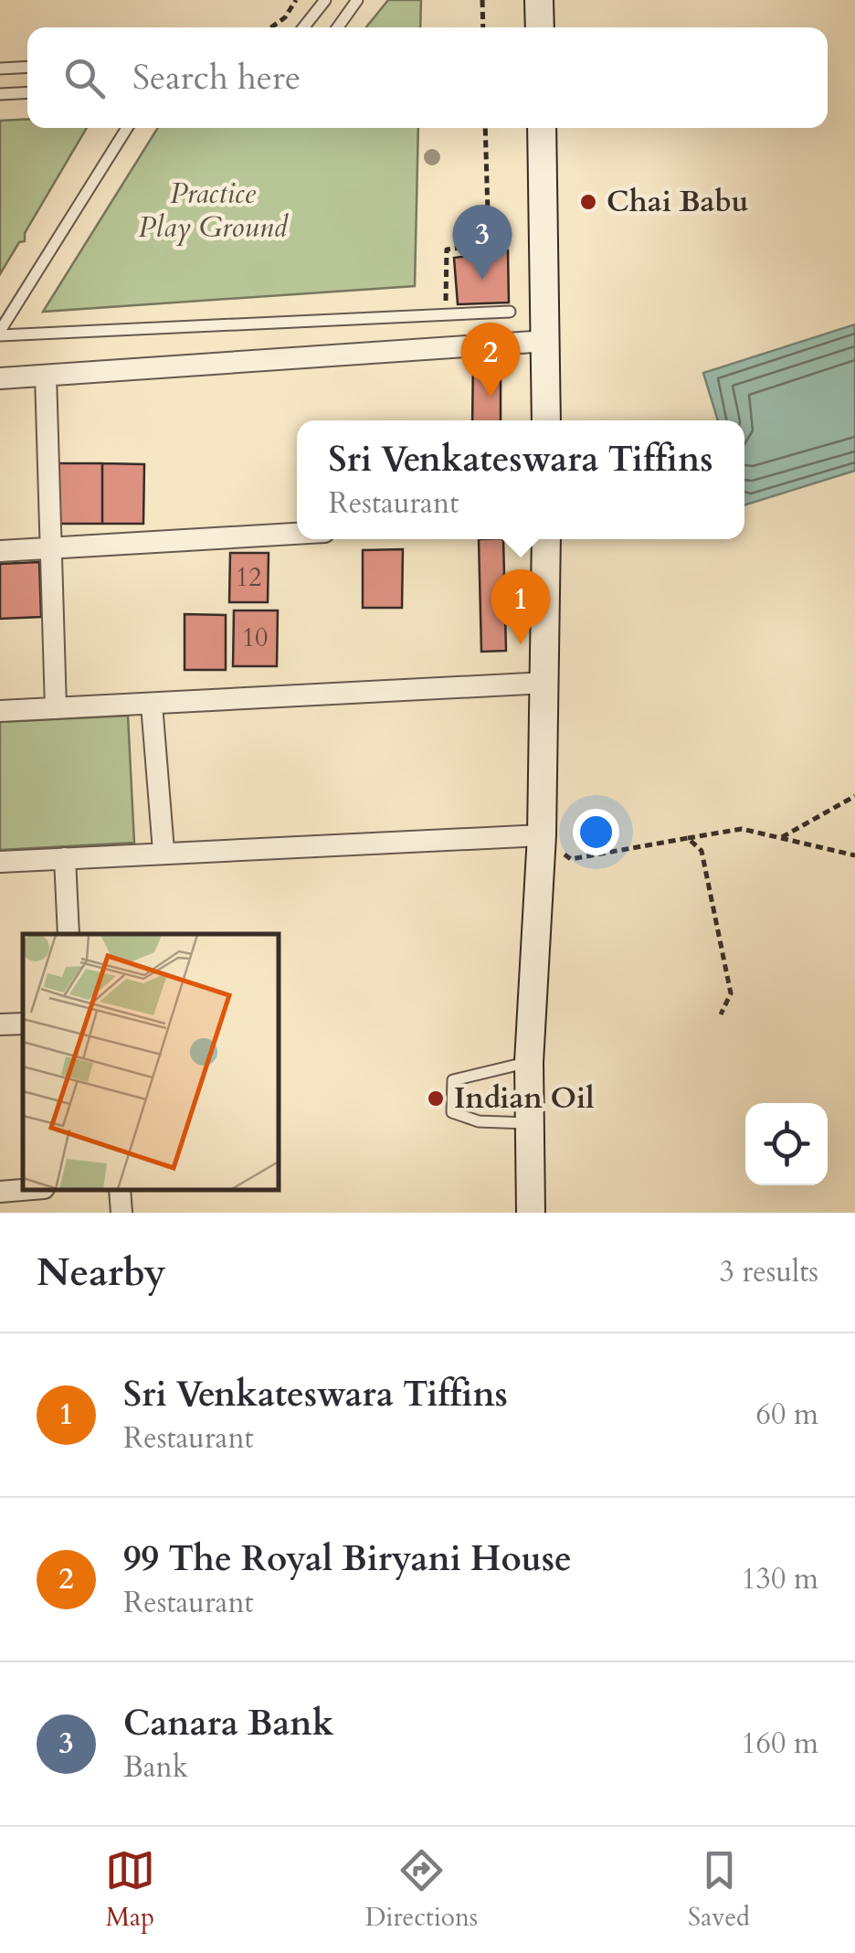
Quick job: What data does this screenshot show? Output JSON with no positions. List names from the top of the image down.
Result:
{
  "parks": ["Practice Play Ground"],
  "places": ["Chai Babu", "Indian Oil"],
  "house_numbers": ["12", "10"],
  "page": {
    "search": "Search here",
    "pins": ["3", "2", "1"],
    "popup": ["Sri Venkateswara Tiffins", "Restaurant"],
    "heading": ["Nearby", "3 results"],
    "list": [
      {
        "mark": "1",
        "name": "Sri Venkateswara Tiffins",
        "note": "Restaurant",
        "value": "60 m"
      },
      {
        "mark": "2",
        "name": "99 The Royal Biryani House",
        "note": "Restaurant",
        "value": "130 m"
      },
      {
        "mark": "3",
        "name": "Canara Bank",
        "note": "Bank",
        "value": "160 m"
      }
    ],
    "nav": ["Map", "Directions", "Saved"]
  }
}
